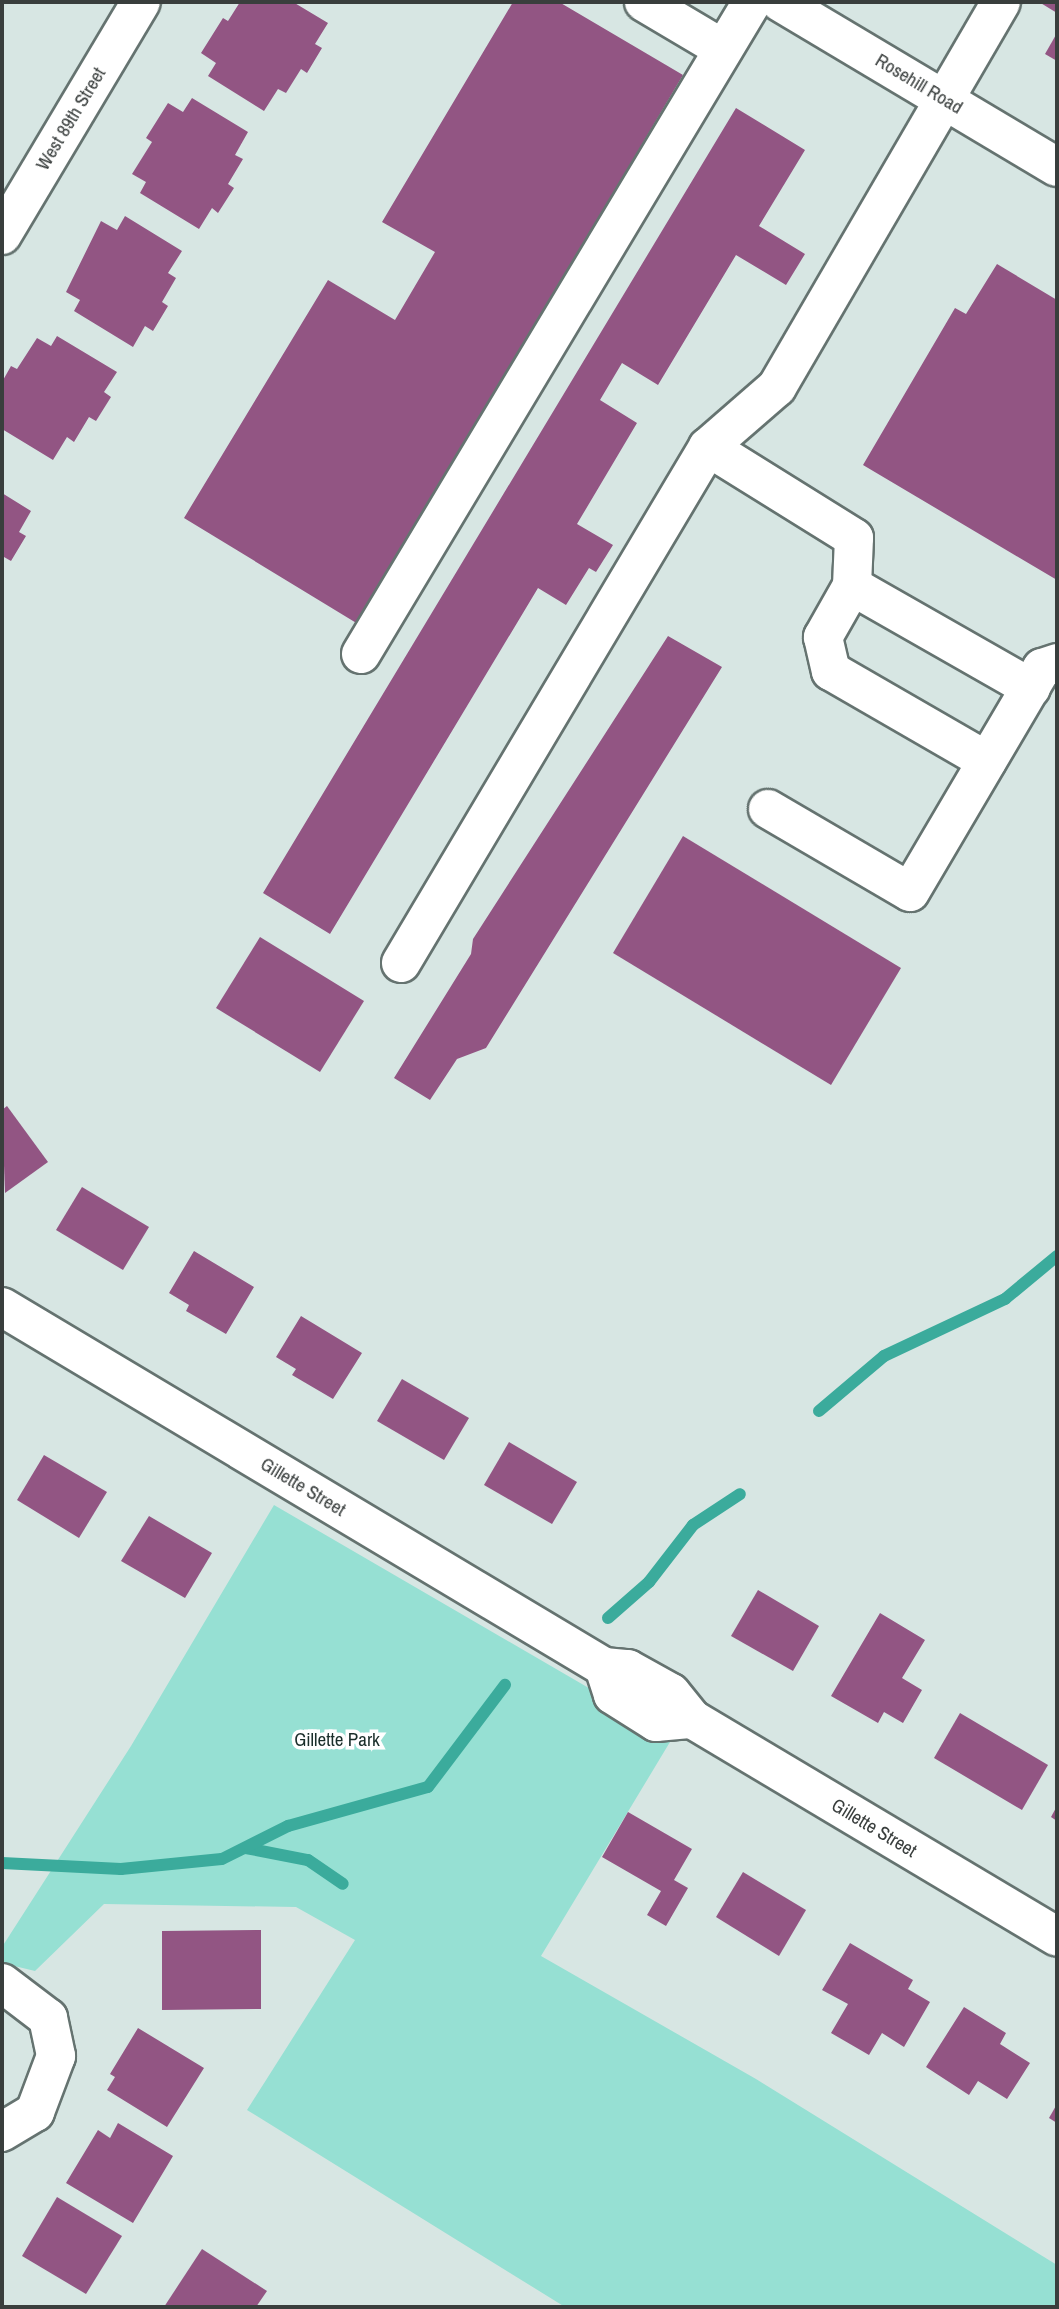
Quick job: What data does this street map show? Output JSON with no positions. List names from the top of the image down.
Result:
{
  "streets": {
    "street": ["Rosehill Road", "West 89th Street", "Gillette Street"]
  },
  "parks": ["Gillette Park"]
}
